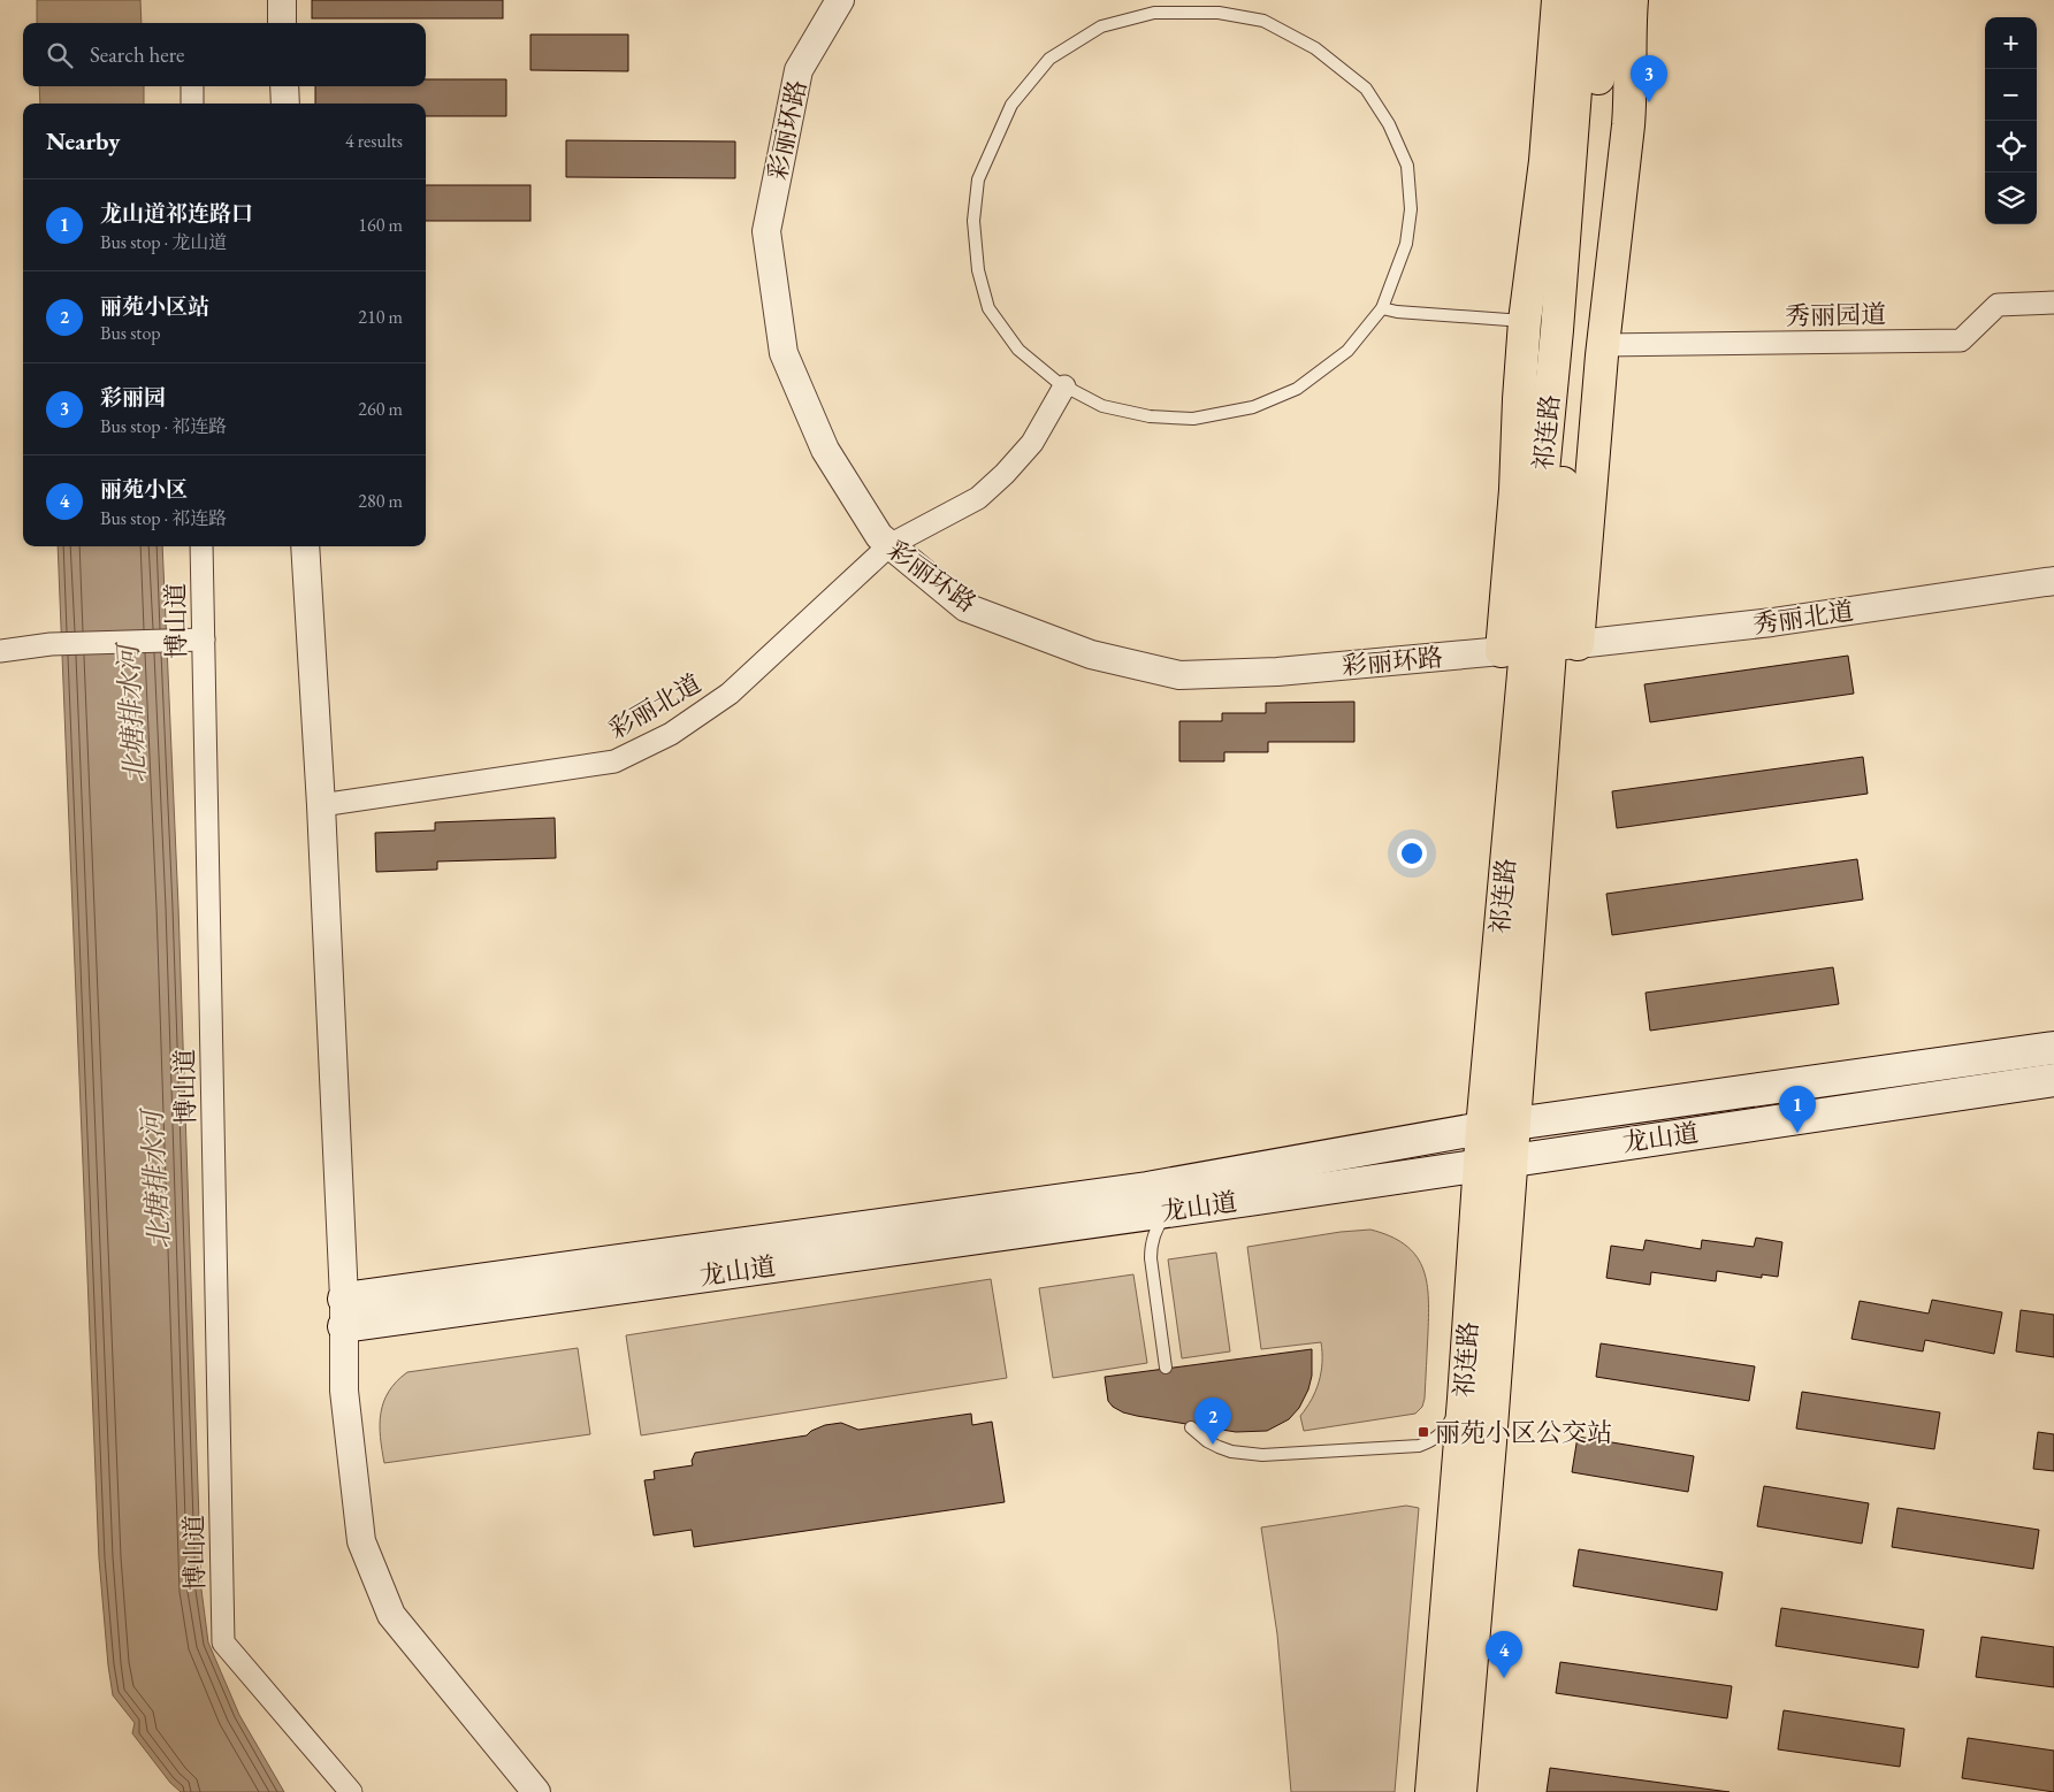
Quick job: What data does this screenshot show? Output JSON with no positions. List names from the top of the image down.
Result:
{
  "streets": {
    "main road": ["祁连路", "龙山道"],
    "street": [
      "彩丽环路",
      "秀丽园道",
      "秀丽北道",
      "博山道",
      "彩丽北道"
    ]
  },
  "crossings": [
    ["彩丽环路", "祁连路"],
    ["彩丽环路", "秀丽北道"],
    ["彩丽环路", "彩丽北道"],
    ["祁连路", "秀丽北道"],
    ["祁连路", "龙山道"]
  ],
  "water": ["北塘排水河"],
  "places": {
    "transit": ["丽苑小区公交站"]
  },
  "page": {
    "map_buttons": ["+", "−"],
    "search": "Search here",
    "pins": [
      "3",
      "1",
      "2",
      "4"
    ],
    "heading": ["Nearby", "4 results"],
    "list": [
      {
        "mark": "1",
        "name": "龙山道祁连路口",
        "note": "Bus stop · 龙山道",
        "value": "160 m"
      },
      {
        "mark": "2",
        "name": "丽苑小区站",
        "note": "Bus stop",
        "value": "210 m"
      },
      {
        "mark": "3",
        "name": "彩丽园",
        "note": "Bus stop · 祁连路",
        "value": "260 m"
      },
      {
        "mark": "4",
        "name": "丽苑小区",
        "note": "Bus stop · 祁连路",
        "value": "280 m"
      }
    ]
  }
}
